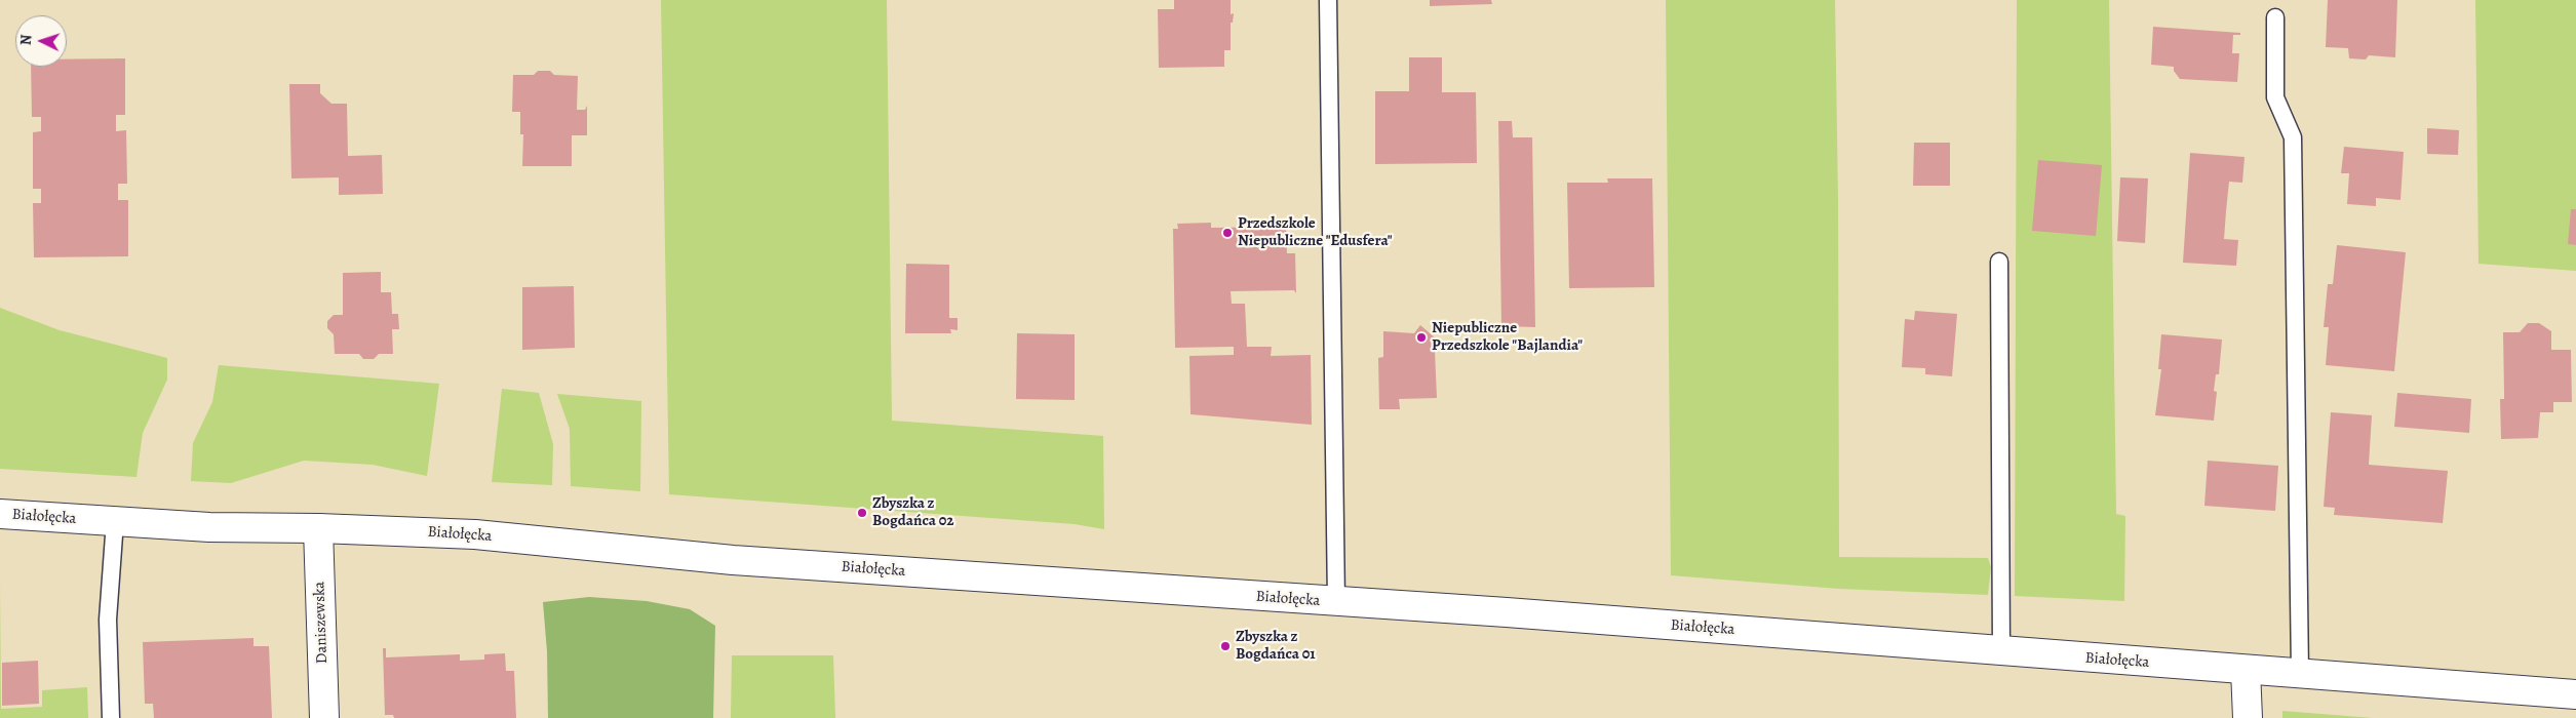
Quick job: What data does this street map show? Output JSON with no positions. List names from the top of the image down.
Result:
{
  "streets": {
    "street": ["Białołęcka", "Daniszewska"]
  },
  "crossings": [
    ["Białołęcka", "Daniszewska"]
  ],
  "places": [
    "Przedszkole Niepubliczne \"Edusfera\"",
    "Niepubliczne Przedszkole \"Bajlandia\"",
    "Zbyszka z Bogdańca 02",
    "Zbyszka z Bogdańca 01"
  ],
  "north": "left"
}
